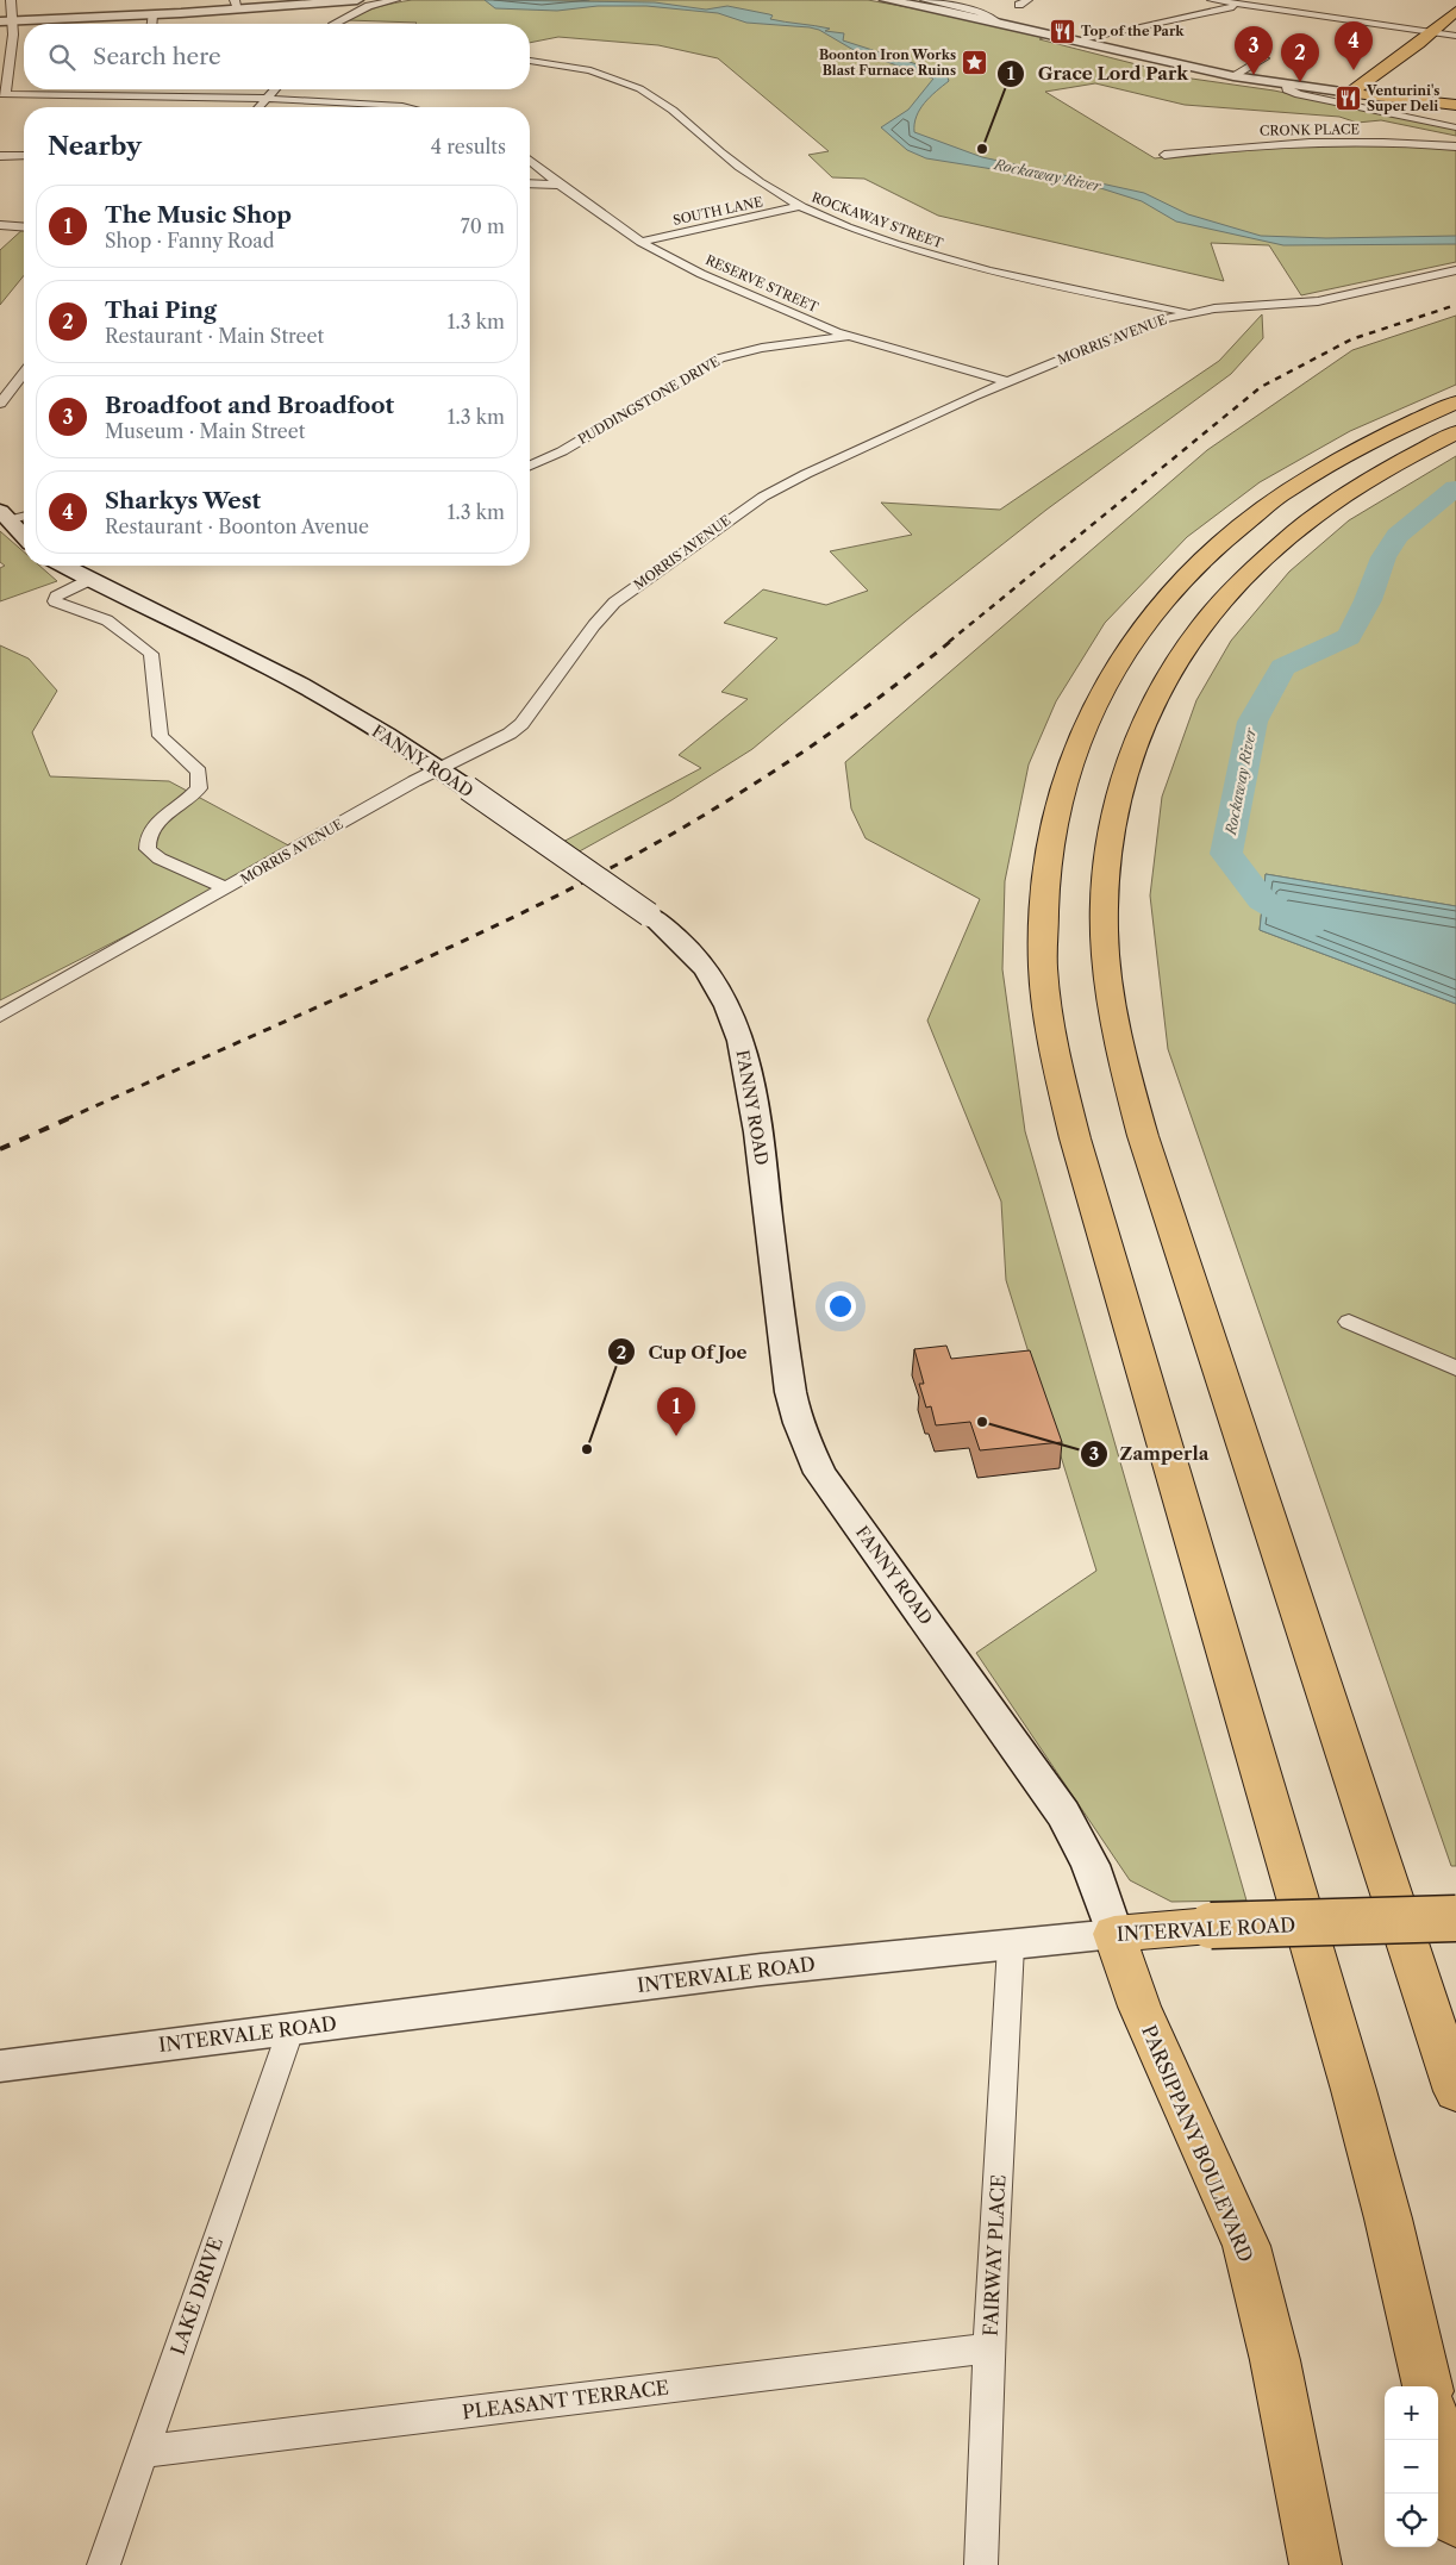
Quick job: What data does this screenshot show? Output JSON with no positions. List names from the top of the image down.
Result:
{
  "streets": {
    "main road": ["FANNY ROAD", "INTERVALE ROAD", "PARSIPPANY BOULEVARD"],
    "street": [
      "CRONK PLACE",
      "SOUTH LANE",
      "ROCKAWAY STREET",
      "RESERVE STREET",
      "MORRIS AVENUE",
      "PUDDINGSTONE DRIVE",
      "FAIRWAY PLACE",
      "LAKE DRIVE",
      "PLEASANT TERRACE"
    ]
  },
  "crossings": [
    ["SOUTH LANE", "ROCKAWAY STREET"],
    ["SOUTH LANE", "RESERVE STREET"],
    ["ROCKAWAY STREET", "MORRIS AVENUE"],
    ["RESERVE STREET", "MORRIS AVENUE"],
    ["RESERVE STREET", "PUDDINGSTONE DRIVE"],
    ["MORRIS AVENUE", "FANNY ROAD"],
    ["FANNY ROAD", "INTERVALE ROAD"],
    ["FANNY ROAD", "PARSIPPANY BOULEVARD"],
    ["INTERVALE ROAD", "PARSIPPANY BOULEVARD"],
    ["INTERVALE ROAD", "FAIRWAY PLACE"],
    ["INTERVALE ROAD", "LAKE DRIVE"],
    ["FAIRWAY PLACE", "PLEASANT TERRACE"],
    ["LAKE DRIVE", "PLEASANT TERRACE"]
  ],
  "water": ["Rockaway River"],
  "places": {
    "restaurant": ["Top of the Park", "Venturini's Super Deli"],
    "place": ["Boonton Iron Works Blast Furnace Ruins"],
    "other": ["Grace Lord Park", "Zamperla", "Cup Of Joe"]
  },
  "page": {
    "pins": [
      "4",
      "3",
      "2",
      "1"
    ],
    "search": "Search here",
    "heading": ["Nearby", "4 results"],
    "list": [
      {
        "mark": "1",
        "name": "The Music Shop",
        "note": "Shop · Fanny Road",
        "value": "70 m"
      },
      {
        "mark": "2",
        "name": "Thai Ping",
        "note": "Restaurant · Main Street",
        "value": "1.3 km"
      },
      {
        "mark": "3",
        "name": "Broadfoot and Broadfoot",
        "note": "Museum · Main Street",
        "value": "1.3 km"
      },
      {
        "mark": "4",
        "name": "Sharkys West",
        "note": "Restaurant · Boonton Avenue",
        "value": "1.3 km"
      }
    ],
    "map_buttons": ["+", "−"]
  }
}
